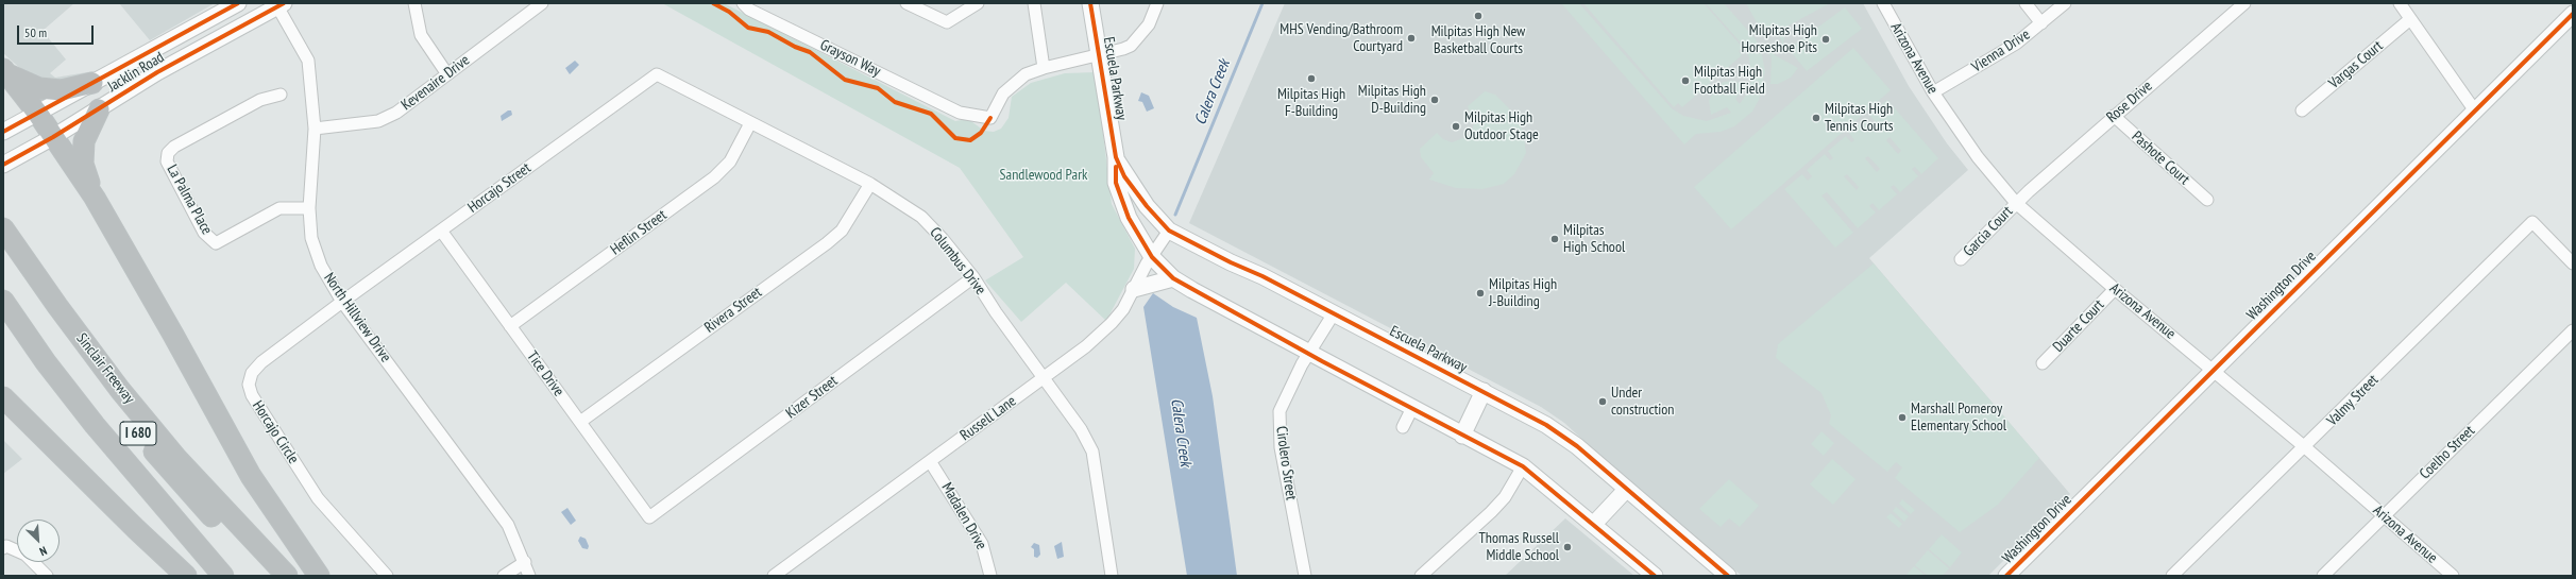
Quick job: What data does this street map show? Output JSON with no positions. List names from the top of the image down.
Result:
{
  "streets": {
    "highway": ["Sinclair Freeway", "I 680"],
    "street": [
      "Vienna Drive",
      "Grayson Way",
      "Arizona Avenue",
      "Vargas Court",
      "Jacklin Road",
      "Escuela Parkway",
      "Kevenaire Drive",
      "Rose Drive",
      "Pashote Court",
      "Horcajo Street",
      "La Palma Place",
      "Garcia Court",
      "Heflin Street",
      "Columbus Drive",
      "Washington Drive",
      "Rivera Street",
      "North Hillview Drive",
      "Duarte Court",
      "Tice Drive",
      "Kizer Street",
      "Valmy Street",
      "Russell Lane",
      "Horcajo Circle",
      "Coelho Street",
      "Cirolero Street",
      "Madalen Drive"
    ]
  },
  "crossings": [
    ["Vienna Drive", "Arizona Avenue"],
    ["Arizona Avenue", "Rose Drive"],
    ["Arizona Avenue", "Garcia Court"],
    ["Arizona Avenue", "Washington Drive"],
    ["Arizona Avenue", "Duarte Court"],
    ["Arizona Avenue", "Valmy Street"],
    ["Arizona Avenue", "Coelho Street"],
    ["Jacklin Road", "North Hillview Drive"],
    ["Escuela Parkway", "Russell Lane"],
    ["Escuela Parkway", "Cirolero Street"],
    ["Kevenaire Drive", "North Hillview Drive"],
    ["Rose Drive", "Pashote Court"],
    ["Rose Drive", "Garcia Court"],
    ["Horcajo Street", "Columbus Drive"],
    ["Horcajo Street", "North Hillview Drive"],
    ["Horcajo Street", "Tice Drive"],
    ["Horcajo Street", "Horcajo Circle"],
    ["La Palma Place", "North Hillview Drive"],
    ["Heflin Street", "Columbus Drive"],
    ["Heflin Street", "Tice Drive"],
    ["Columbus Drive", "Rivera Street"],
    ["Columbus Drive", "Kizer Street"],
    ["Columbus Drive", "Russell Lane"],
    ["Rivera Street", "Tice Drive"],
    ["North Hillview Drive", "Horcajo Circle"],
    ["Tice Drive", "Kizer Street"],
    ["Russell Lane", "Madalen Drive"]
  ],
  "water": ["Calera Creek"],
  "parks": ["Sandlewood Park"],
  "places": [
    "Milpitas High New Basketball Courts",
    "MHS Vending/Bathroom Courtyard",
    "Milpitas High Horseshoe Pits",
    "Milpitas High F-Building",
    "Milpitas High Football Field",
    "Milpitas High D-Building",
    "Milpitas High Tennis Courts",
    "Milpitas High Outdoor Stage",
    "Milpitas High School",
    "Milpitas High J-Building",
    "Under construction",
    "Marshall Pomeroy Elementary School",
    "Thomas Russell Middle School"
  ],
  "scale_bar": "50 m",
  "north": "bottom right"
}
